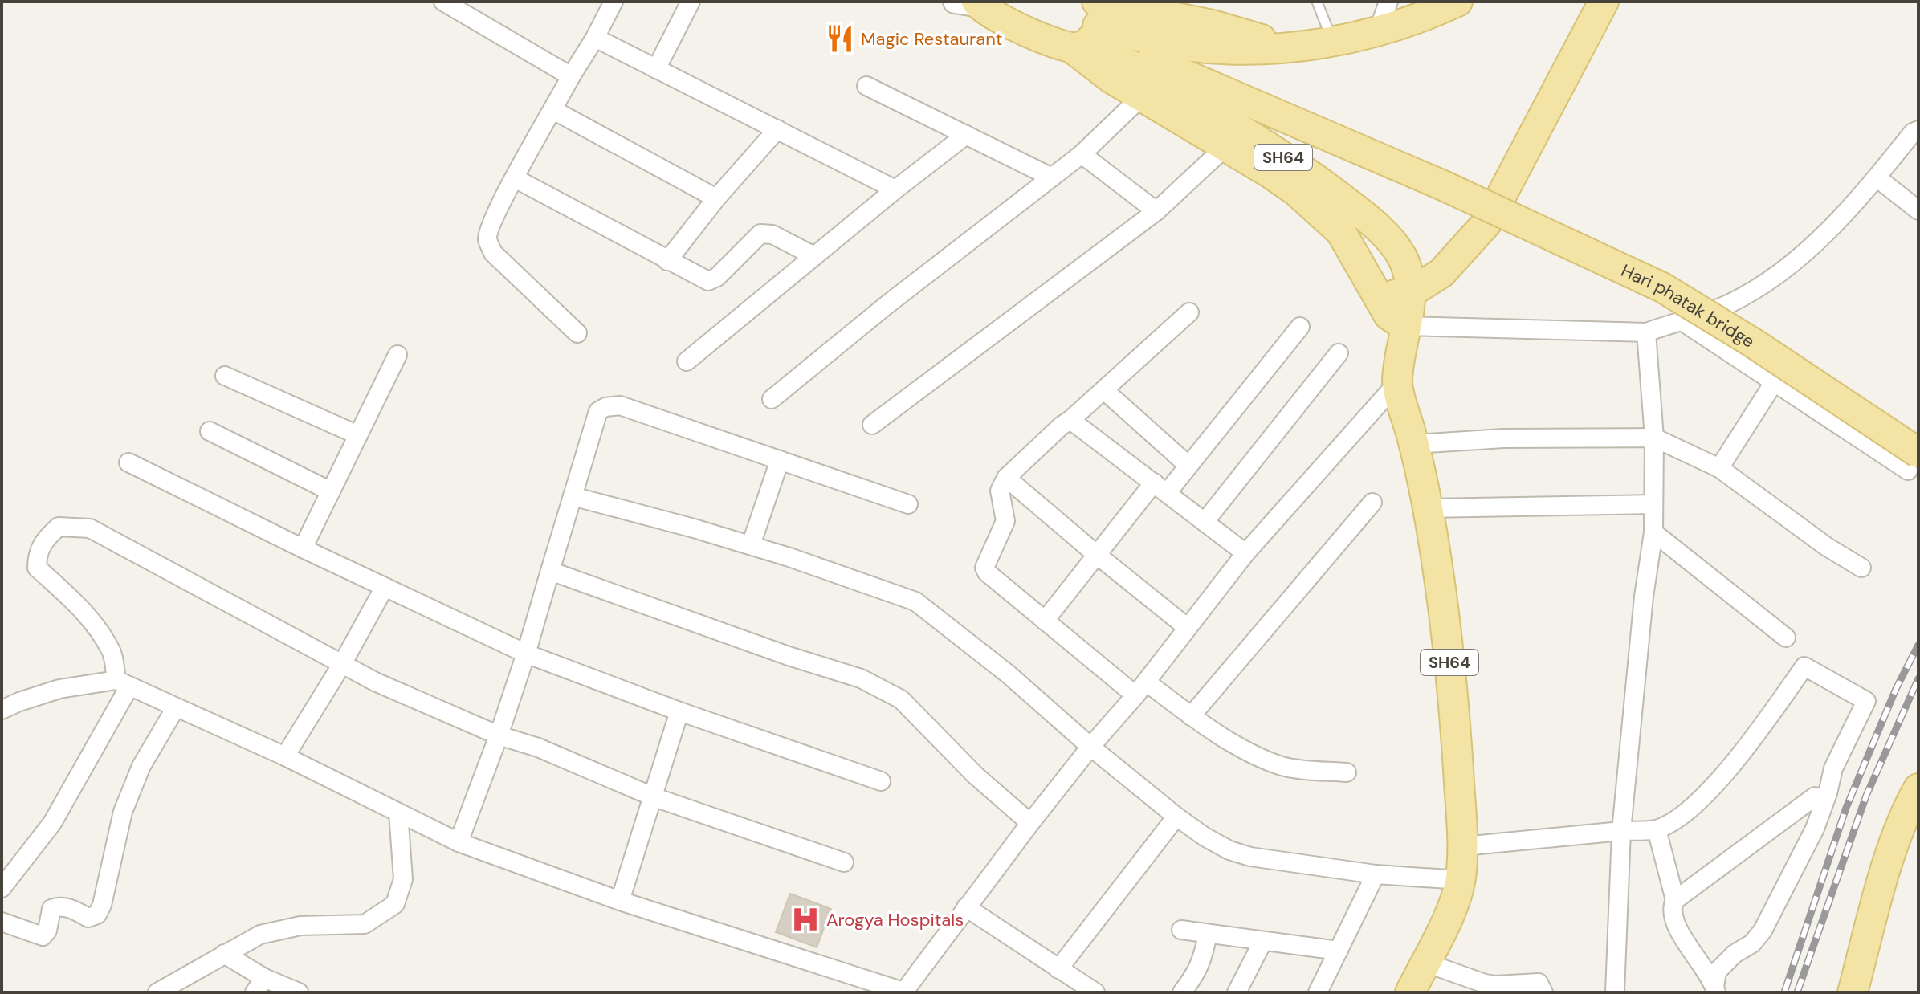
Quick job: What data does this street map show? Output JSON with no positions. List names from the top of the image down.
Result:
{
  "streets": {
    "main road": ["SH64", "Hari phatak bridge"]
  },
  "crossings": [
    ["SH64", "Hari phatak bridge"]
  ],
  "places": {
    "restaurant": ["Magic Restaurant"],
    "hospital": ["Arogya Hospitals"]
  }
}
